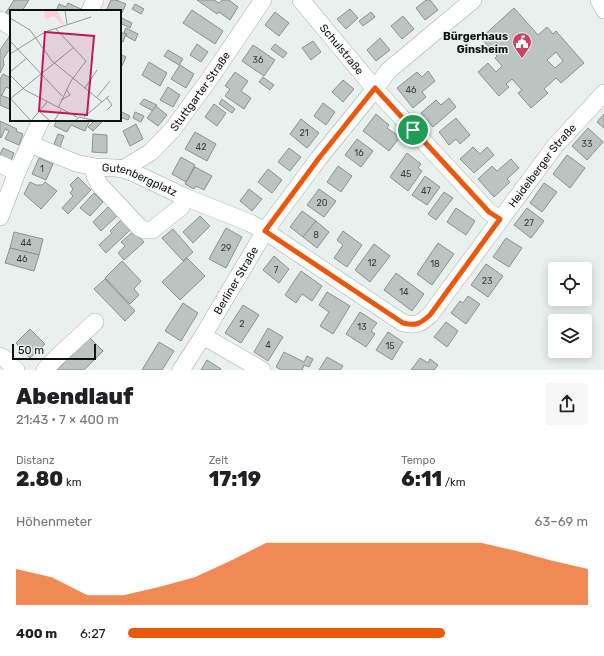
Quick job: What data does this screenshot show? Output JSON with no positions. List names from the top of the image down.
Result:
{
  "streets": {
    "street": [
      "Schulstraße",
      "Stuttgarter Straße",
      "Heidelberger Straße",
      "Gutenbergplatz",
      "Berliner Straße"
    ]
  },
  "crossings": [
    ["Schulstraße", "Heidelberger Straße"],
    ["Schulstraße", "Berliner Straße"],
    ["Stuttgarter Straße", "Gutenbergplatz"],
    ["Heidelberger Straße", "Gutenbergplatz"],
    ["Heidelberger Straße", "Berliner Straße"],
    ["Gutenbergplatz", "Berliner Straße"]
  ],
  "places": {
    "public building": ["Bürgerhaus Ginsheim"]
  },
  "house_numbers": [
    "36",
    "46",
    "21",
    "33",
    "42",
    "16",
    "1",
    "45",
    "47",
    "20",
    "27",
    "8",
    "44",
    "29",
    "46",
    "12",
    "18",
    "7",
    "23",
    "14",
    "2",
    "13",
    "4",
    "15"
  ],
  "scale_bar": "50 m",
  "page": {
    "scale": "50 m",
    "heading": ["Abendlauf", "21:43 · 7 × 400 m"],
    "stats": [
      ["Distanz", "2.80 km"],
      ["Zeit", "17:19"],
      ["Tempo", "6:11 /km"]
    ],
    "chart": ["Höhenmeter", "63–69 m"],
    "list": [
      {
        "name": "400 m",
        "note": "6:27"
      }
    ]
  }
}
